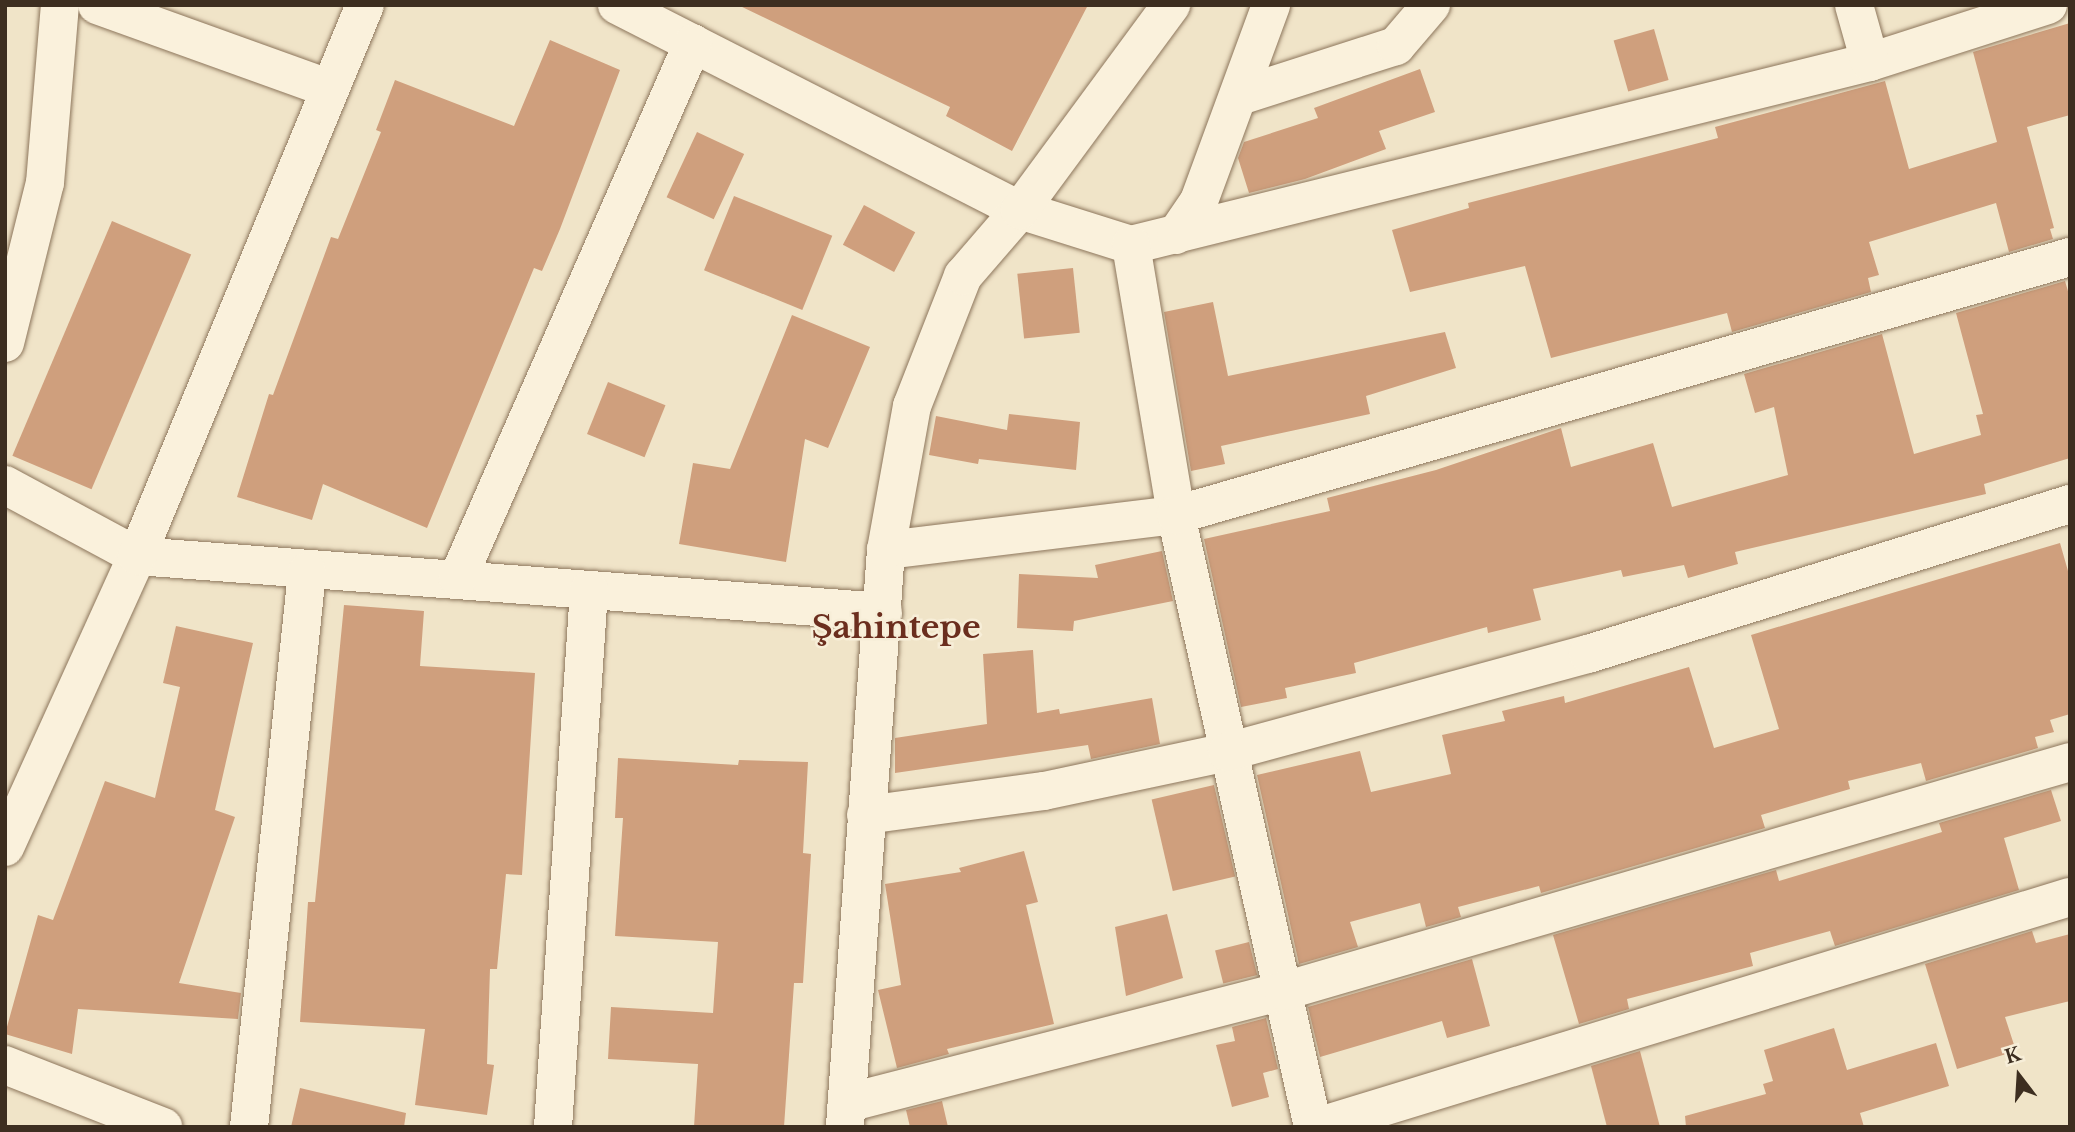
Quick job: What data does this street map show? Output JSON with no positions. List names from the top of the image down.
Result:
{
  "districts": ["Şahintepe"],
  "north": "top"
}
